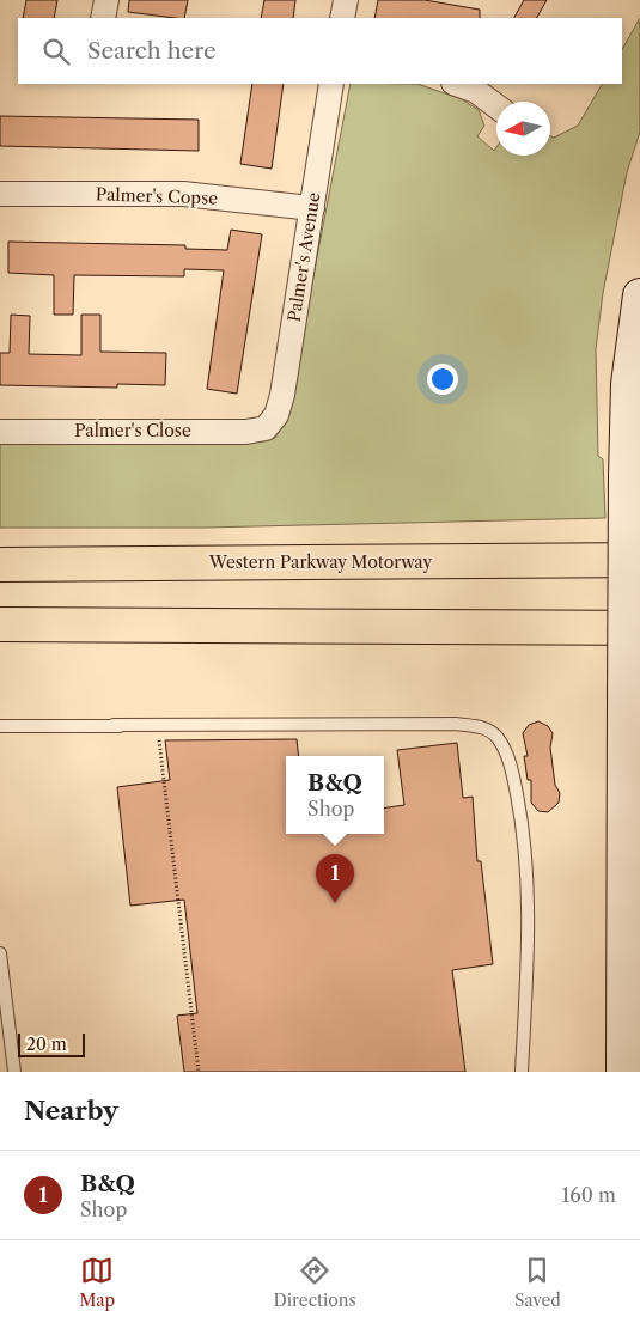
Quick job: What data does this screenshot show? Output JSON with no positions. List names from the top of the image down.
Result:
{
  "streets": {
    "highway": ["Western Parkway Motorway"],
    "street": ["Palmer's Copse", "Palmer's Avenue", "Palmer's Close"]
  },
  "crossings": [
    ["Palmer's Copse", "Palmer's Avenue"],
    ["Palmer's Avenue", "Palmer's Close"]
  ],
  "scale_bar": "20 m",
  "north": "left",
  "page": {
    "search": "Search here",
    "popup": ["B&Q", "Shop"],
    "pins": "1",
    "scale": "20 m",
    "heading": "Nearby",
    "list": [
      {
        "mark": "1",
        "name": "B&Q",
        "note": "Shop",
        "value": "160 m"
      }
    ],
    "nav": ["Map", "Directions", "Saved"]
  }
}
